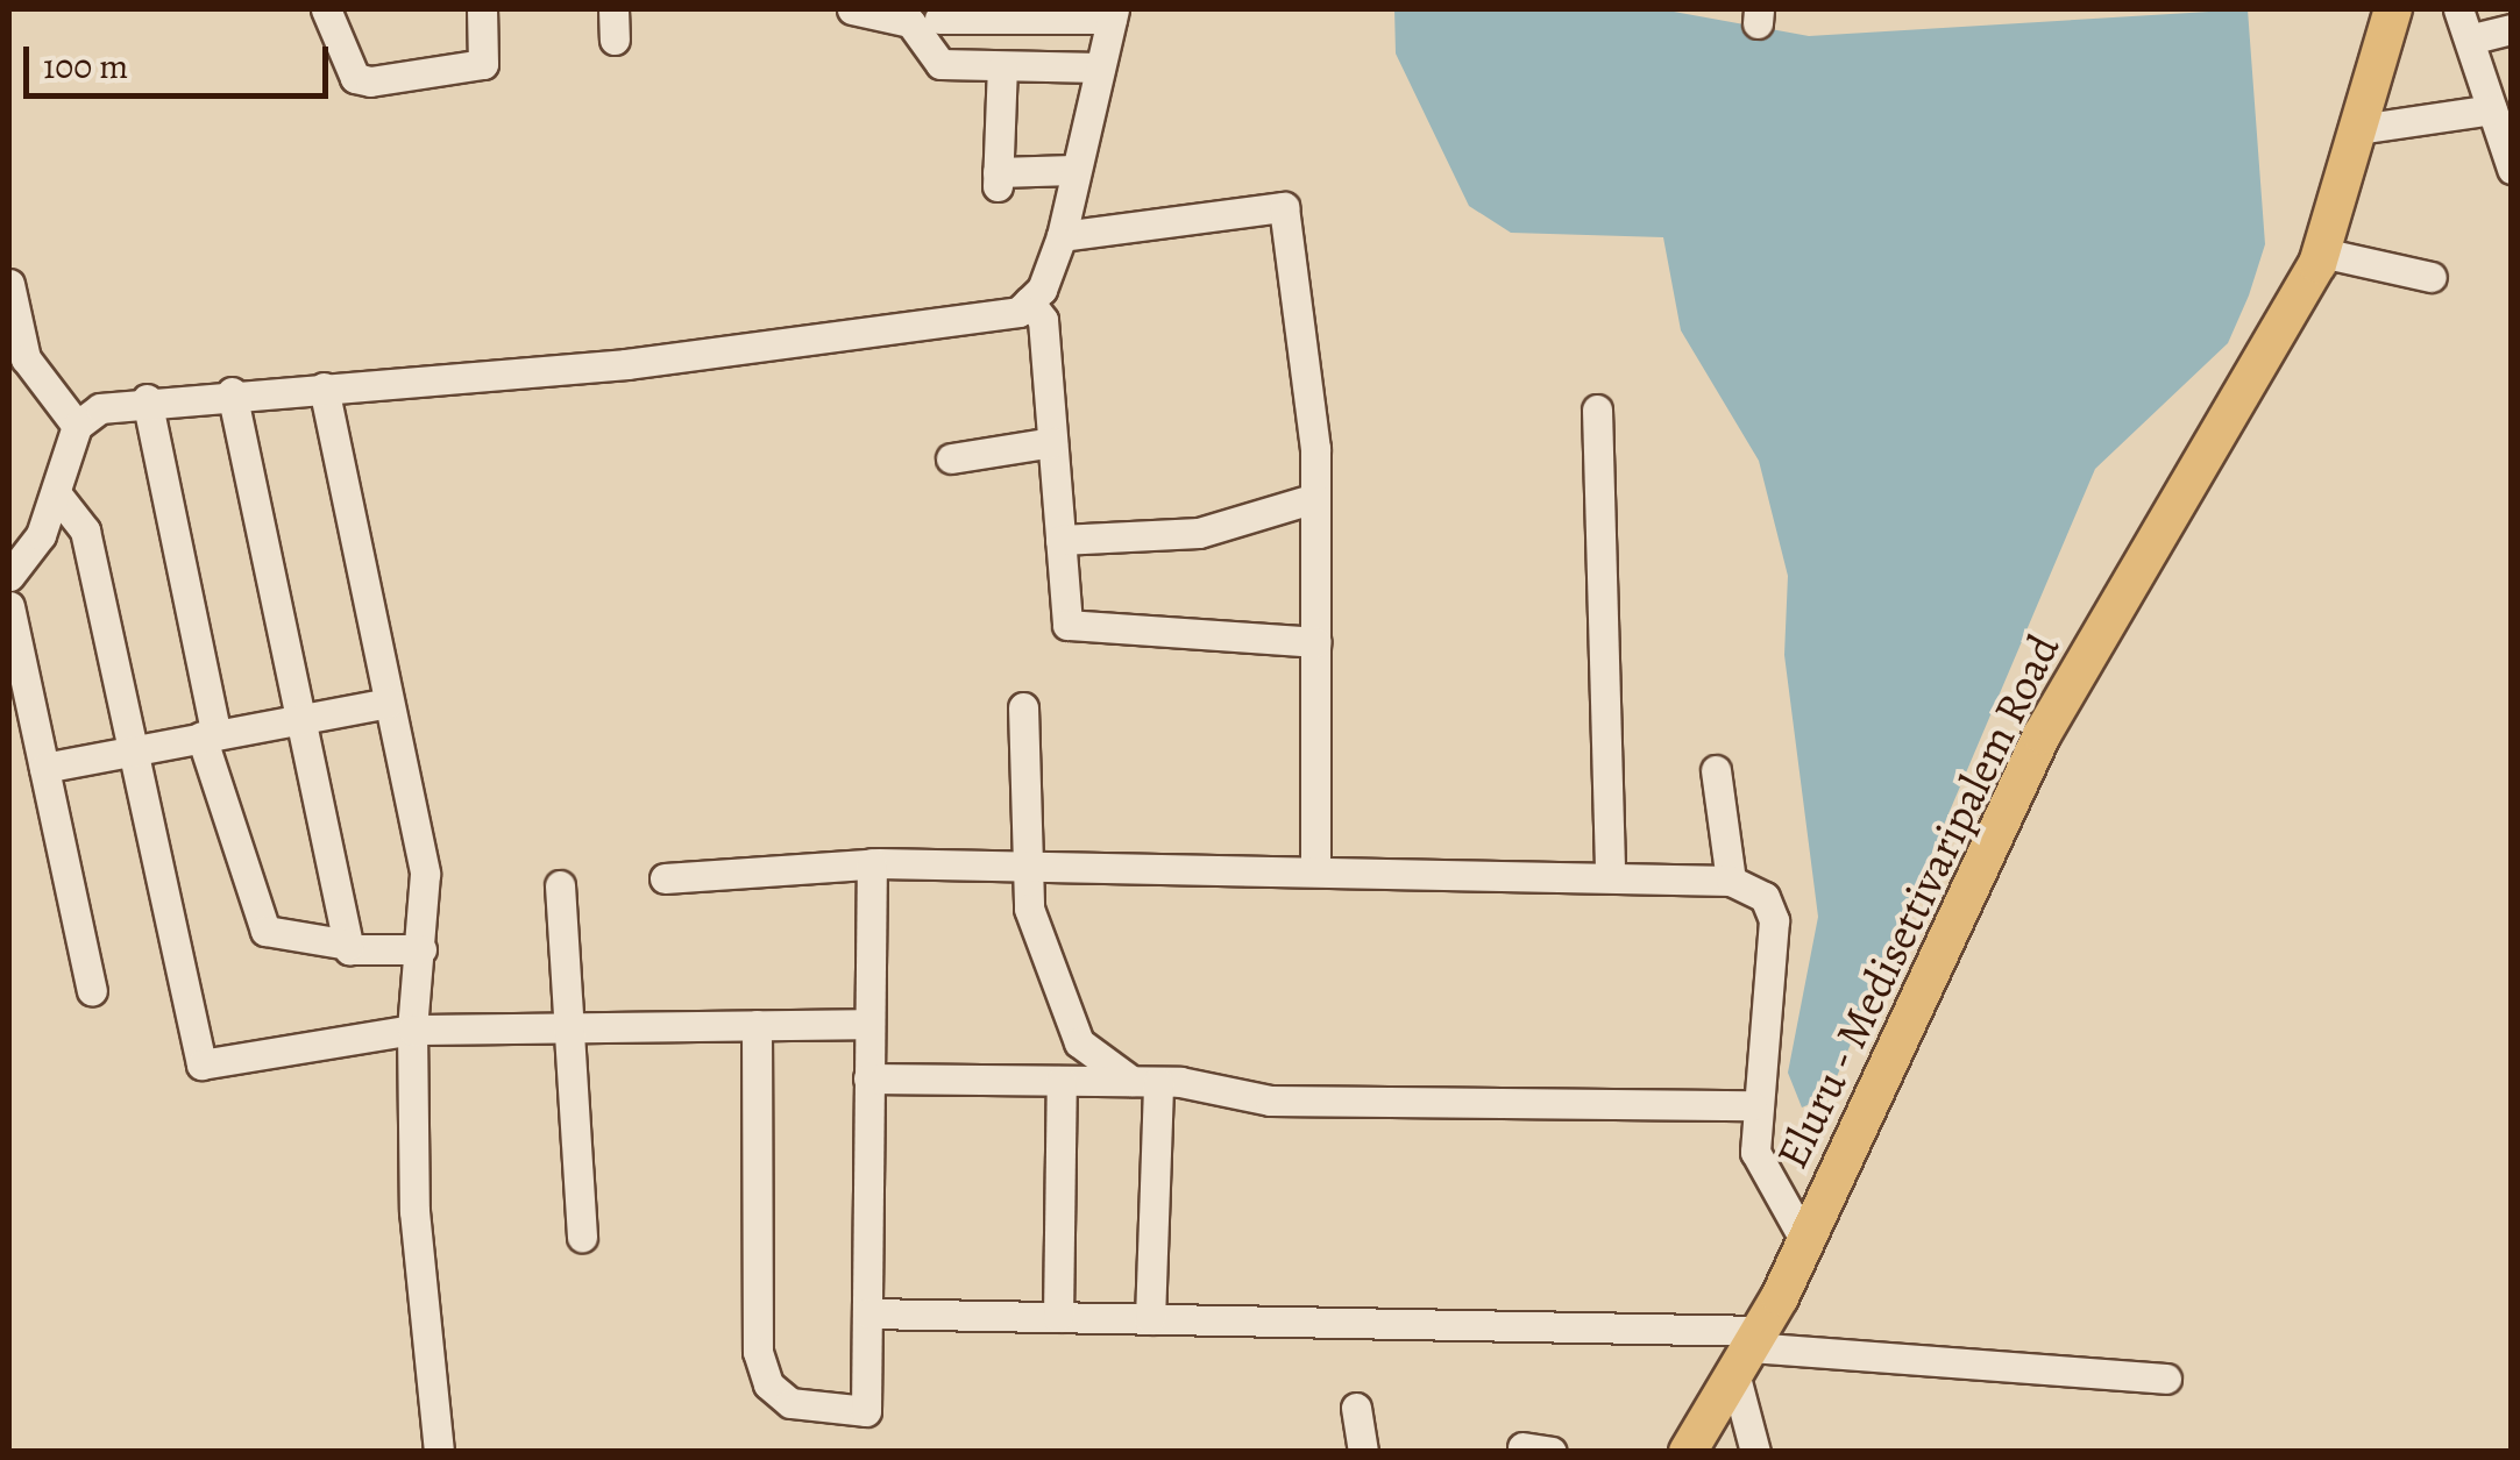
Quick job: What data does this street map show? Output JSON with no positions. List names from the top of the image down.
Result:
{
  "streets": {
    "main road": ["Eluru - Medisettivaripalem Road"]
  },
  "scale_bar": "100 m"
}
